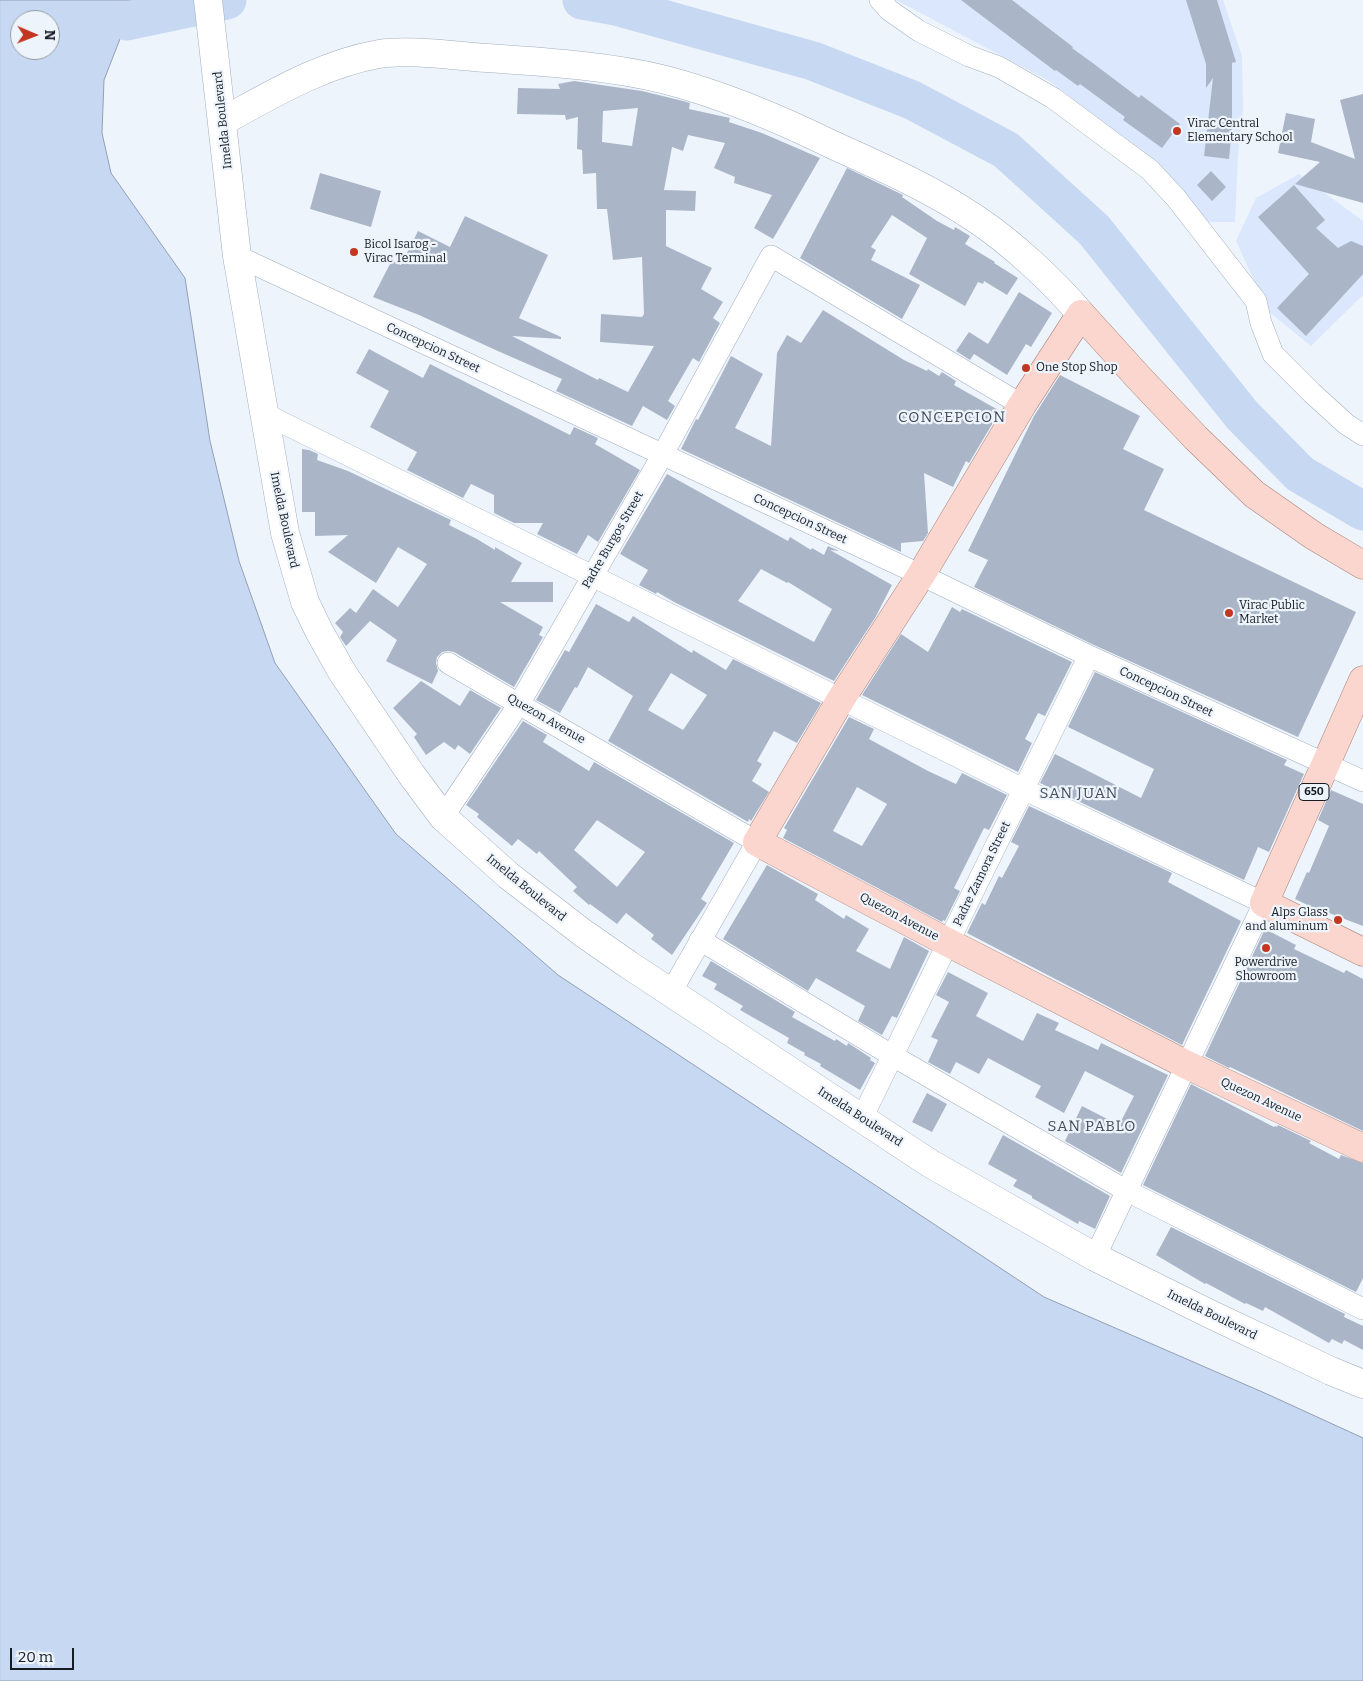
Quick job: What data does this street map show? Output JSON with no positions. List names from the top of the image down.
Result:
{
  "streets": {
    "main road": ["Imelda Boulevard", "Quezon Avenue", "650"],
    "street": ["Concepcion Street", "Padre Burgos Street", "Padre Zamora Street"]
  },
  "crossings": [
    ["Imelda Boulevard", "Concepcion Street"],
    ["Imelda Boulevard", "Padre Burgos Street"],
    ["Imelda Boulevard", "Padre Zamora Street"],
    ["Concepcion Street", "Padre Burgos Street"],
    ["Concepcion Street", "650"],
    ["Concepcion Street", "Padre Zamora Street"],
    ["Padre Burgos Street", "Quezon Avenue"],
    ["Quezon Avenue", "Padre Zamora Street"]
  ],
  "districts": ["CONCEPCION", "SAN JUAN", "SAN PABLO"],
  "places": [
    "Virac Central Elementary School",
    "Bicol Isarog - Virac Terminal",
    "One Stop Shop",
    "Virac Public Market",
    "Alps Glass and aluminum",
    "Powerdrive Showroom"
  ],
  "scale_bar": "20 m",
  "north": "right"
}
